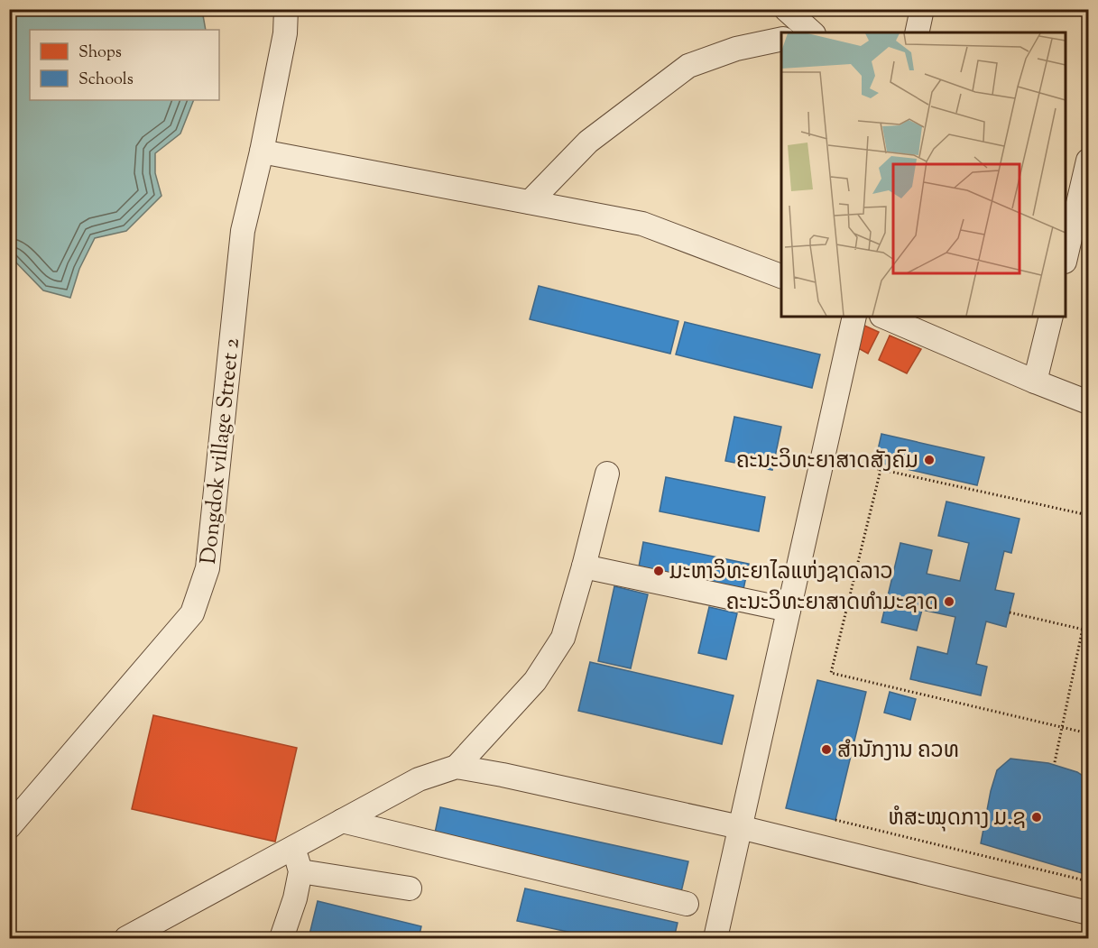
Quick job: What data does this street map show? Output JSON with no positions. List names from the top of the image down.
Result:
{
  "streets": {
    "street": ["Dongdok village Street 2"]
  },
  "places": [
    "ຄະນະວິທະຍາສາດສັງຄົມ",
    "ມະຫາວິທະຍາໄລແຫ່ງຊາດລາວ",
    "ຄະນະວິທະຍາສາດທຳມະຊາດ",
    "ສຳນັກງານ ຄວທ",
    "ຫໍສະໝຸດກາງ ມ.ຊ"
  ],
  "legend": ["Shops", "Schools"]
}
